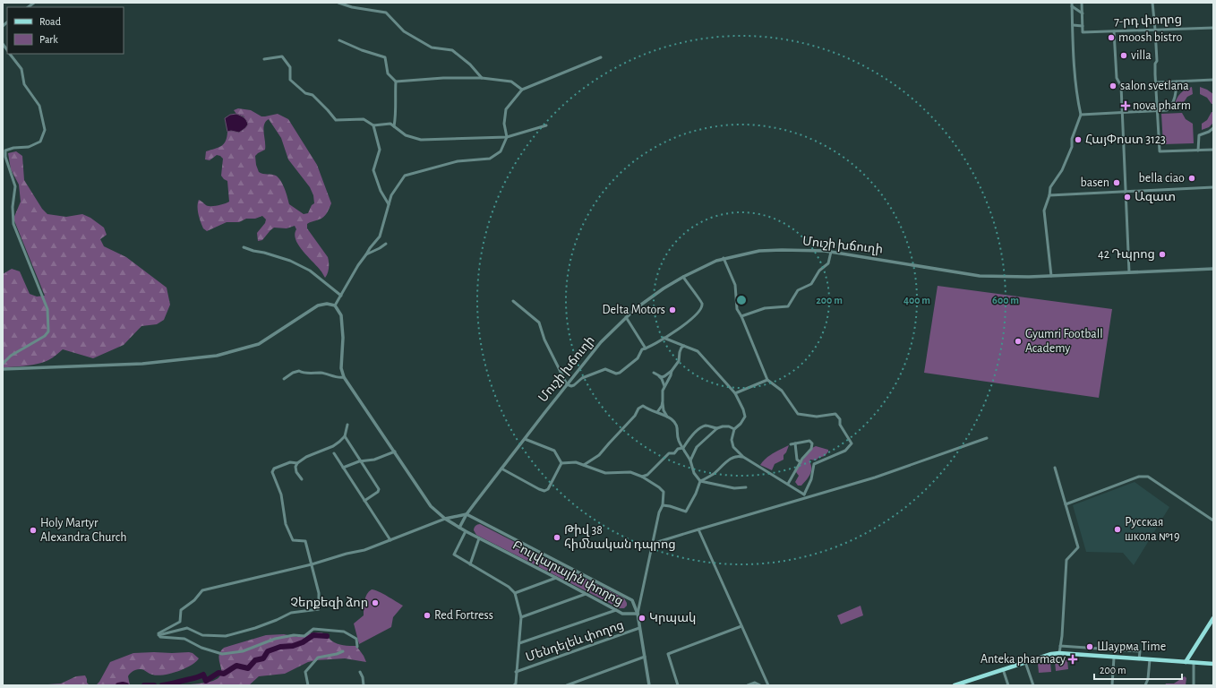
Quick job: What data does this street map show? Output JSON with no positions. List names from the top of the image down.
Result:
{
  "streets": {
    "street": [
      "7-րդ փողոց",
      "Մուշի խճուղի",
      "Բուլվարային փողոց",
      "Մենդելեև փողոց"
    ]
  },
  "crossings": [
    ["Մուշի խճուղի", "Բուլվարային փողոց"]
  ],
  "places": {
    "other": [
      "moosh bistro",
      "villa",
      "salon svetlana",
      "ՀայՓոստ 3123",
      "bella ciao",
      "basen",
      "Ազատ",
      "42 Դպրոց",
      "Delta Motors",
      "Gyumri Football Academy",
      "Русская школа №19",
      "Holy Martyr Alexandra Church",
      "Թիվ 38 հիմնական դպրոց",
      "Չերքեզի ձոր",
      "Red Fortress",
      "Կրպակ",
      "Шаурма Time"
    ],
    "health": ["nova pharm", "Anteka pharmacy"]
  },
  "legend": ["Road", "Park"],
  "scale_bar": "200 m",
  "rings": ["200 m", "400 m", "600 m"]
}
